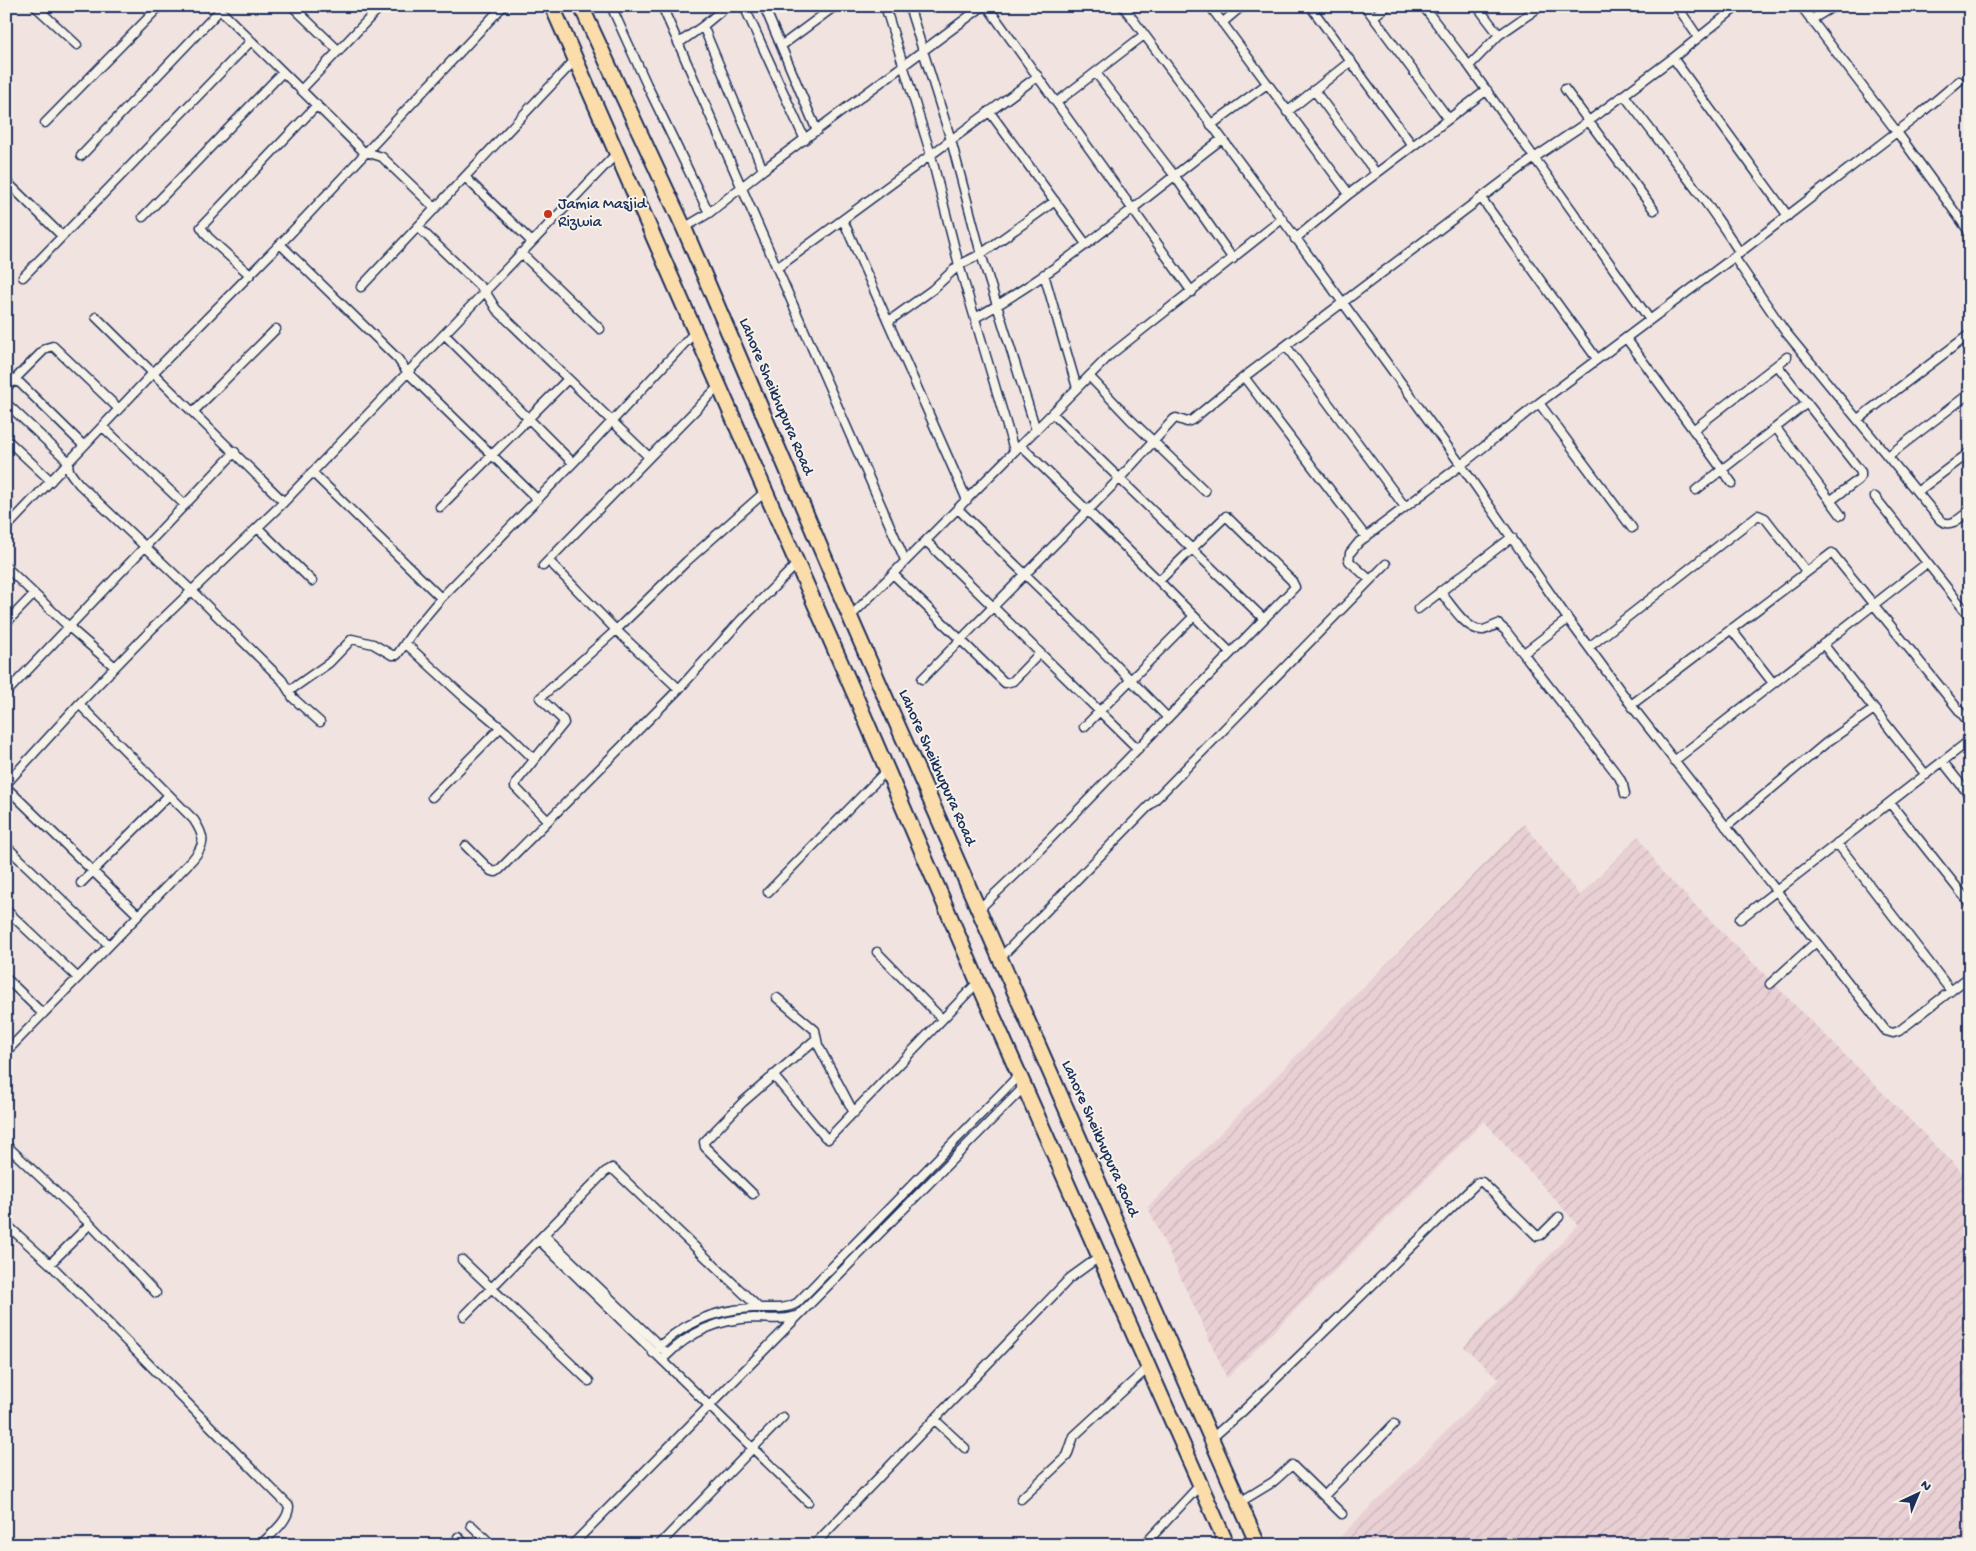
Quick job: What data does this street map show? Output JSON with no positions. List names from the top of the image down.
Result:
{
  "streets": {
    "highway": ["Lahore Sheikhupura Road"]
  },
  "places": ["Jamia Masjid Rizwia"],
  "north": "top right"
}
